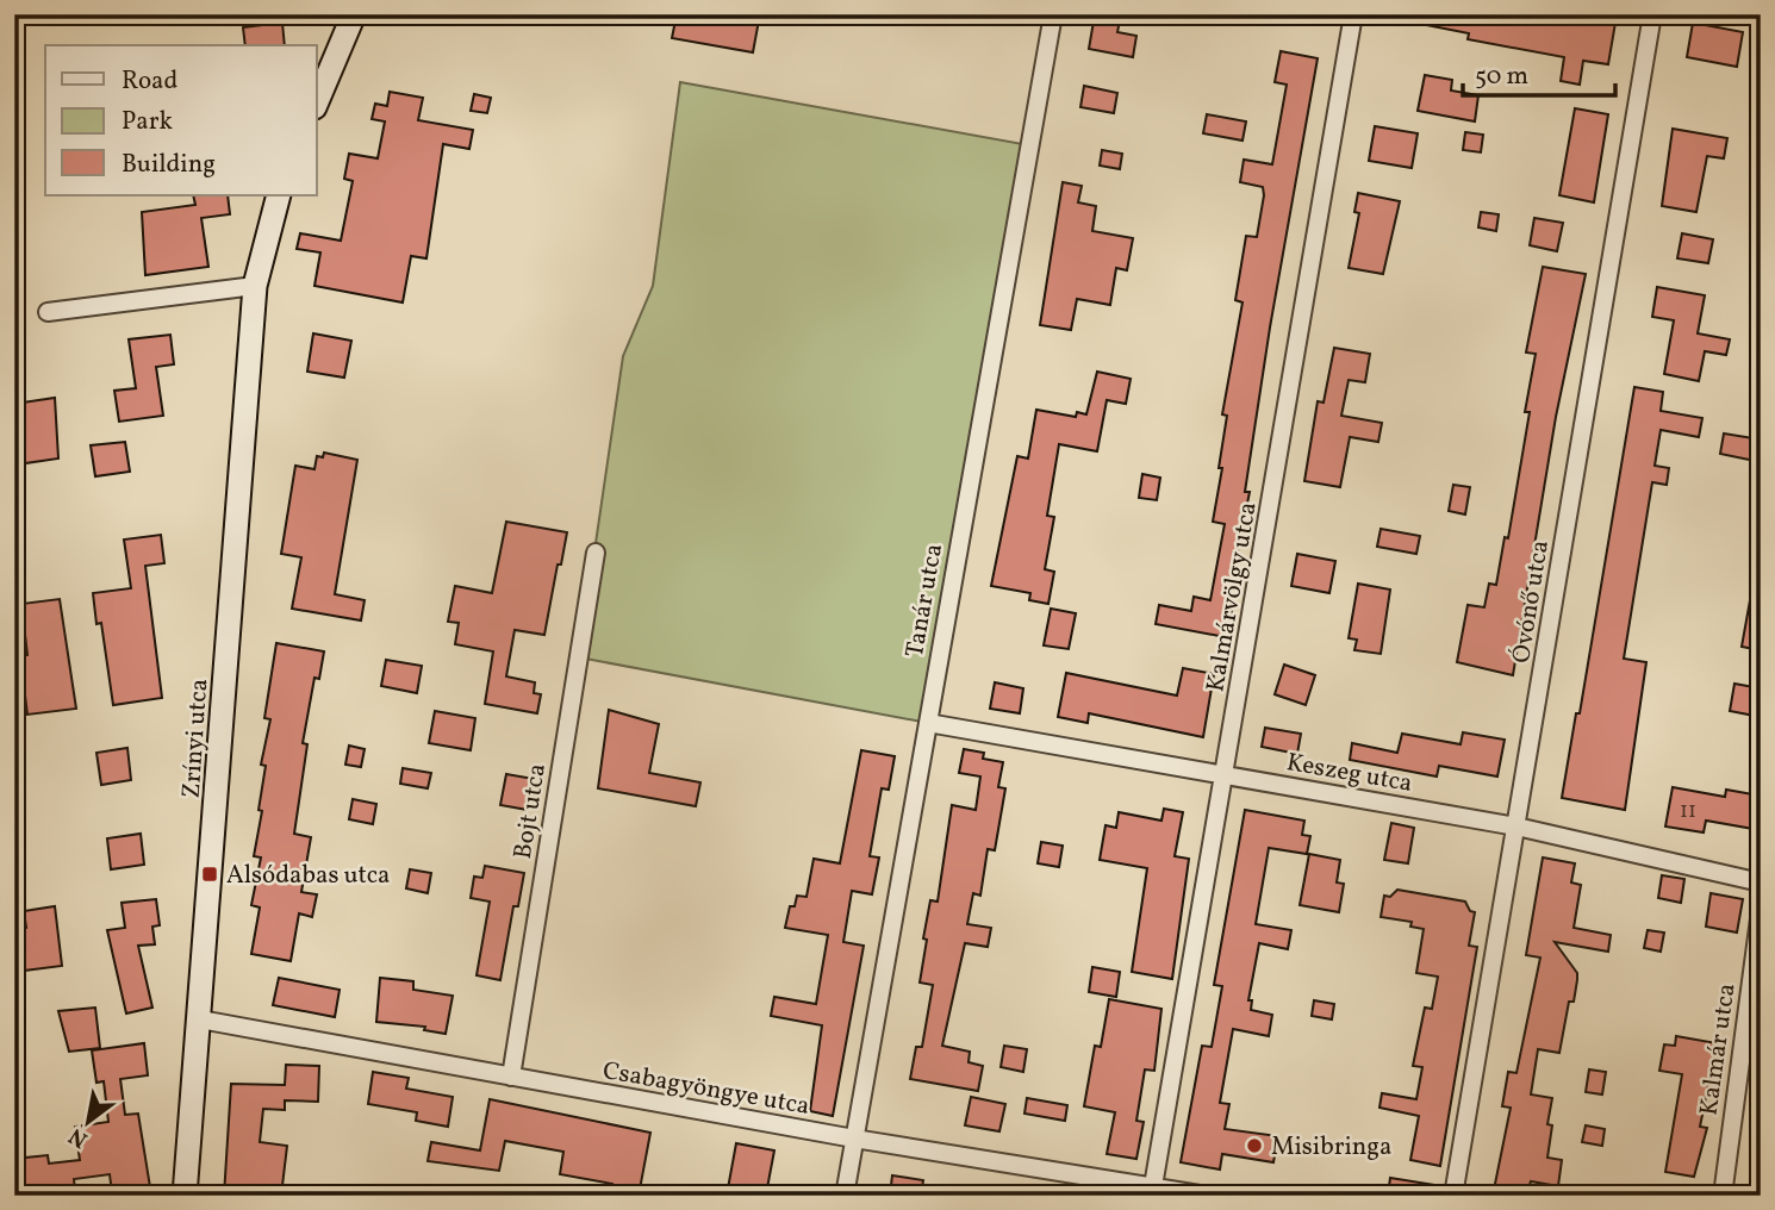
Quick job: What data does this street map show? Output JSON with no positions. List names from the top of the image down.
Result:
{
  "streets": {
    "main road": ["Zrínyi utca"],
    "street": [
      "Kalmárvölgy utca",
      "Tanár utca",
      "Óvónő utca",
      "Keszeg utca",
      "Bojt utca",
      "Kalmár utca",
      "Csabagyöngye utca"
    ]
  },
  "crossings": [
    ["Kalmárvölgy utca", "Keszeg utca"],
    ["Kalmárvölgy utca", "Csabagyöngye utca"],
    ["Tanár utca", "Keszeg utca"],
    ["Tanár utca", "Csabagyöngye utca"],
    ["Óvónő utca", "Keszeg utca"],
    ["Zrínyi utca", "Csabagyöngye utca"],
    ["Bojt utca", "Csabagyöngye utca"]
  ],
  "places": {
    "transit": ["Alsódabas utca"],
    "other": ["Misibringa"]
  },
  "house_numbers": ["11"],
  "legend": ["Road", "Park", "Building"],
  "scale_bar": "50 m",
  "north": "bottom left"
}
